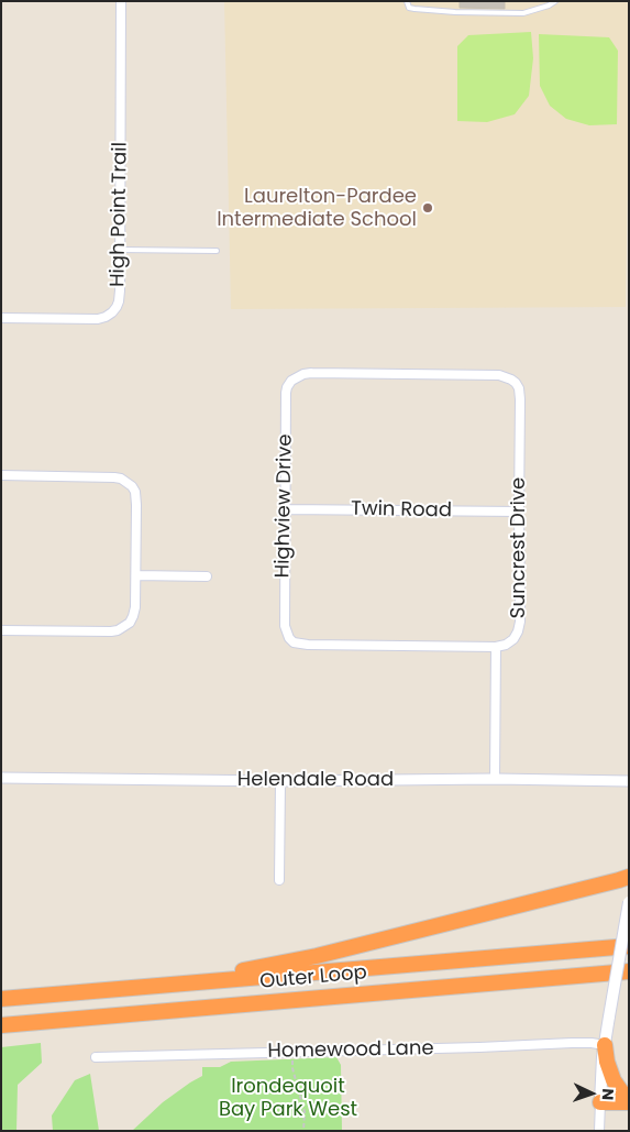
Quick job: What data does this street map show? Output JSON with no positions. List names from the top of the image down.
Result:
{
  "streets": {
    "highway": ["Outer Loop"],
    "street": [
      "High Point Trail",
      "Highview Drive",
      "Twin Road",
      "Suncrest Drive",
      "Helendale Road",
      "Homewood Lane"
    ]
  },
  "crossings": [
    ["Highview Drive", "Twin Road"],
    ["Highview Drive", "Suncrest Drive"],
    ["Twin Road", "Suncrest Drive"]
  ],
  "parks": ["Irondequoit Bay Park West"],
  "places": ["Laurelton-Pardee Intermediate School"],
  "north": "right"
}
